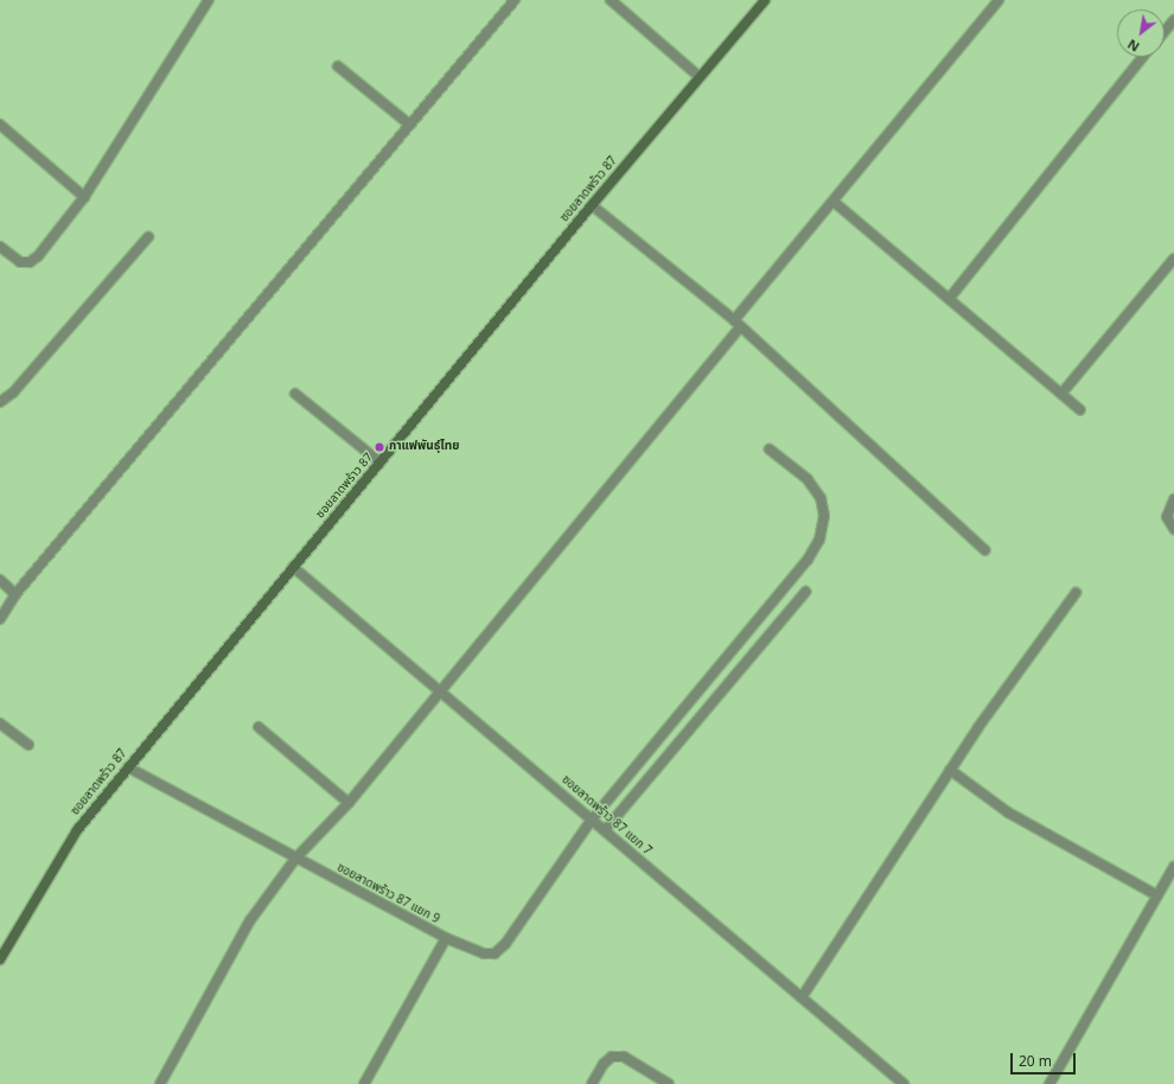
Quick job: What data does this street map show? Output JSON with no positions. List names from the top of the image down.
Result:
{
  "streets": {
    "street": ["ซอยลาดพร้าว 87", "ซอยลาดพร้าว 87 แยก 7", "ซอยลาดพร้าว 87 แยก 9"]
  },
  "crossings": [
    ["ซอยลาดพร้าว 87", "ซอยลาดพร้าว 87 แยก 7"],
    ["ซอยลาดพร้าว 87", "ซอยลาดพร้าว 87 แยก 9"],
    ["ซอยลาดพร้าว 87 แยก 7", "ซอยลาดพร้าว 87 แยก 9"]
  ],
  "places": ["กาแฟพันธ์ุไทย"],
  "scale_bar": "20 m",
  "north": "bottom left"
}
